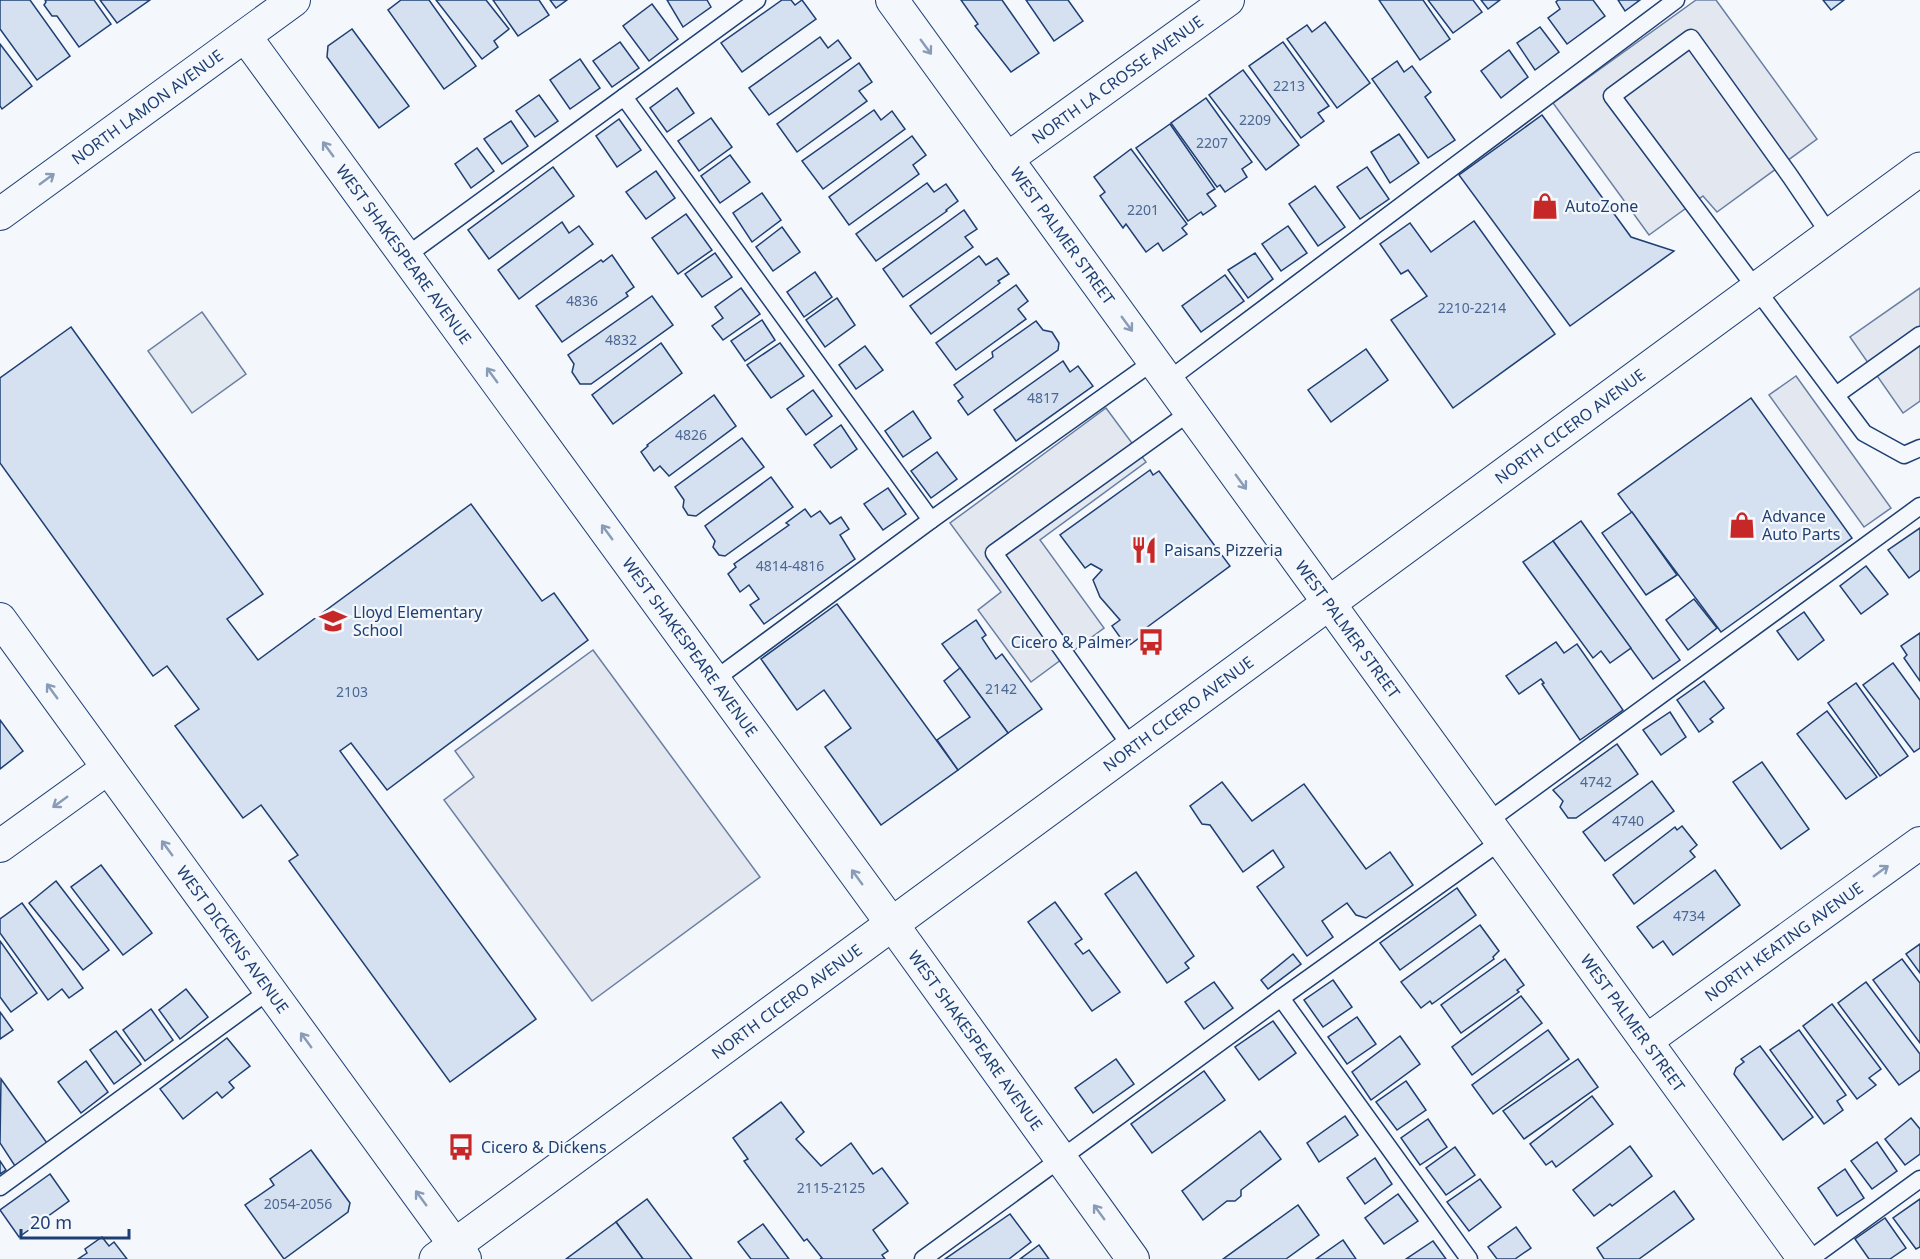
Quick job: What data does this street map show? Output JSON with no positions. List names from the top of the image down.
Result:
{
  "streets": {
    "main road": ["NORTH CICERO AVENUE"],
    "street": [
      "NORTH LA CROSSE AVENUE",
      "NORTH LAMON AVENUE",
      "WEST PALMER STREET",
      "WEST SHAKESPEARE AVENUE",
      "WEST DICKENS AVENUE",
      "NORTH KEATING AVENUE"
    ]
  },
  "crossings": [
    ["NORTH LA CROSSE AVENUE", "WEST PALMER STREET"],
    ["NORTH LAMON AVENUE", "WEST SHAKESPEARE AVENUE"],
    ["WEST PALMER STREET", "NORTH CICERO AVENUE"],
    ["WEST PALMER STREET", "NORTH KEATING AVENUE"],
    ["WEST SHAKESPEARE AVENUE", "NORTH CICERO AVENUE"],
    ["NORTH CICERO AVENUE", "WEST DICKENS AVENUE"]
  ],
  "one_way": [
    "NORTH LAMON AVENUE",
    "WEST PALMER STREET",
    "WEST SHAKESPEARE AVENUE",
    "WEST DICKENS AVENUE",
    "NORTH KEATING AVENUE"
  ],
  "places": {
    "shop": ["AutoZone", "Advance Auto Parts"],
    "restaurant": ["Paisans Pizzeria"],
    "school or university": ["Lloyd Elementary School"],
    "bus stop": ["Cicero & Palmer", "Cicero & Dickens"]
  },
  "house_numbers": [
    "2213",
    "2209",
    "2207",
    "2201",
    "4836",
    "2210-2214",
    "4832",
    "4817",
    "4826",
    "4814-4816",
    "2142",
    "2103",
    "4742",
    "4740",
    "4734",
    "2115-2125",
    "2054-2056"
  ],
  "scale_bar": "20 m"
}
